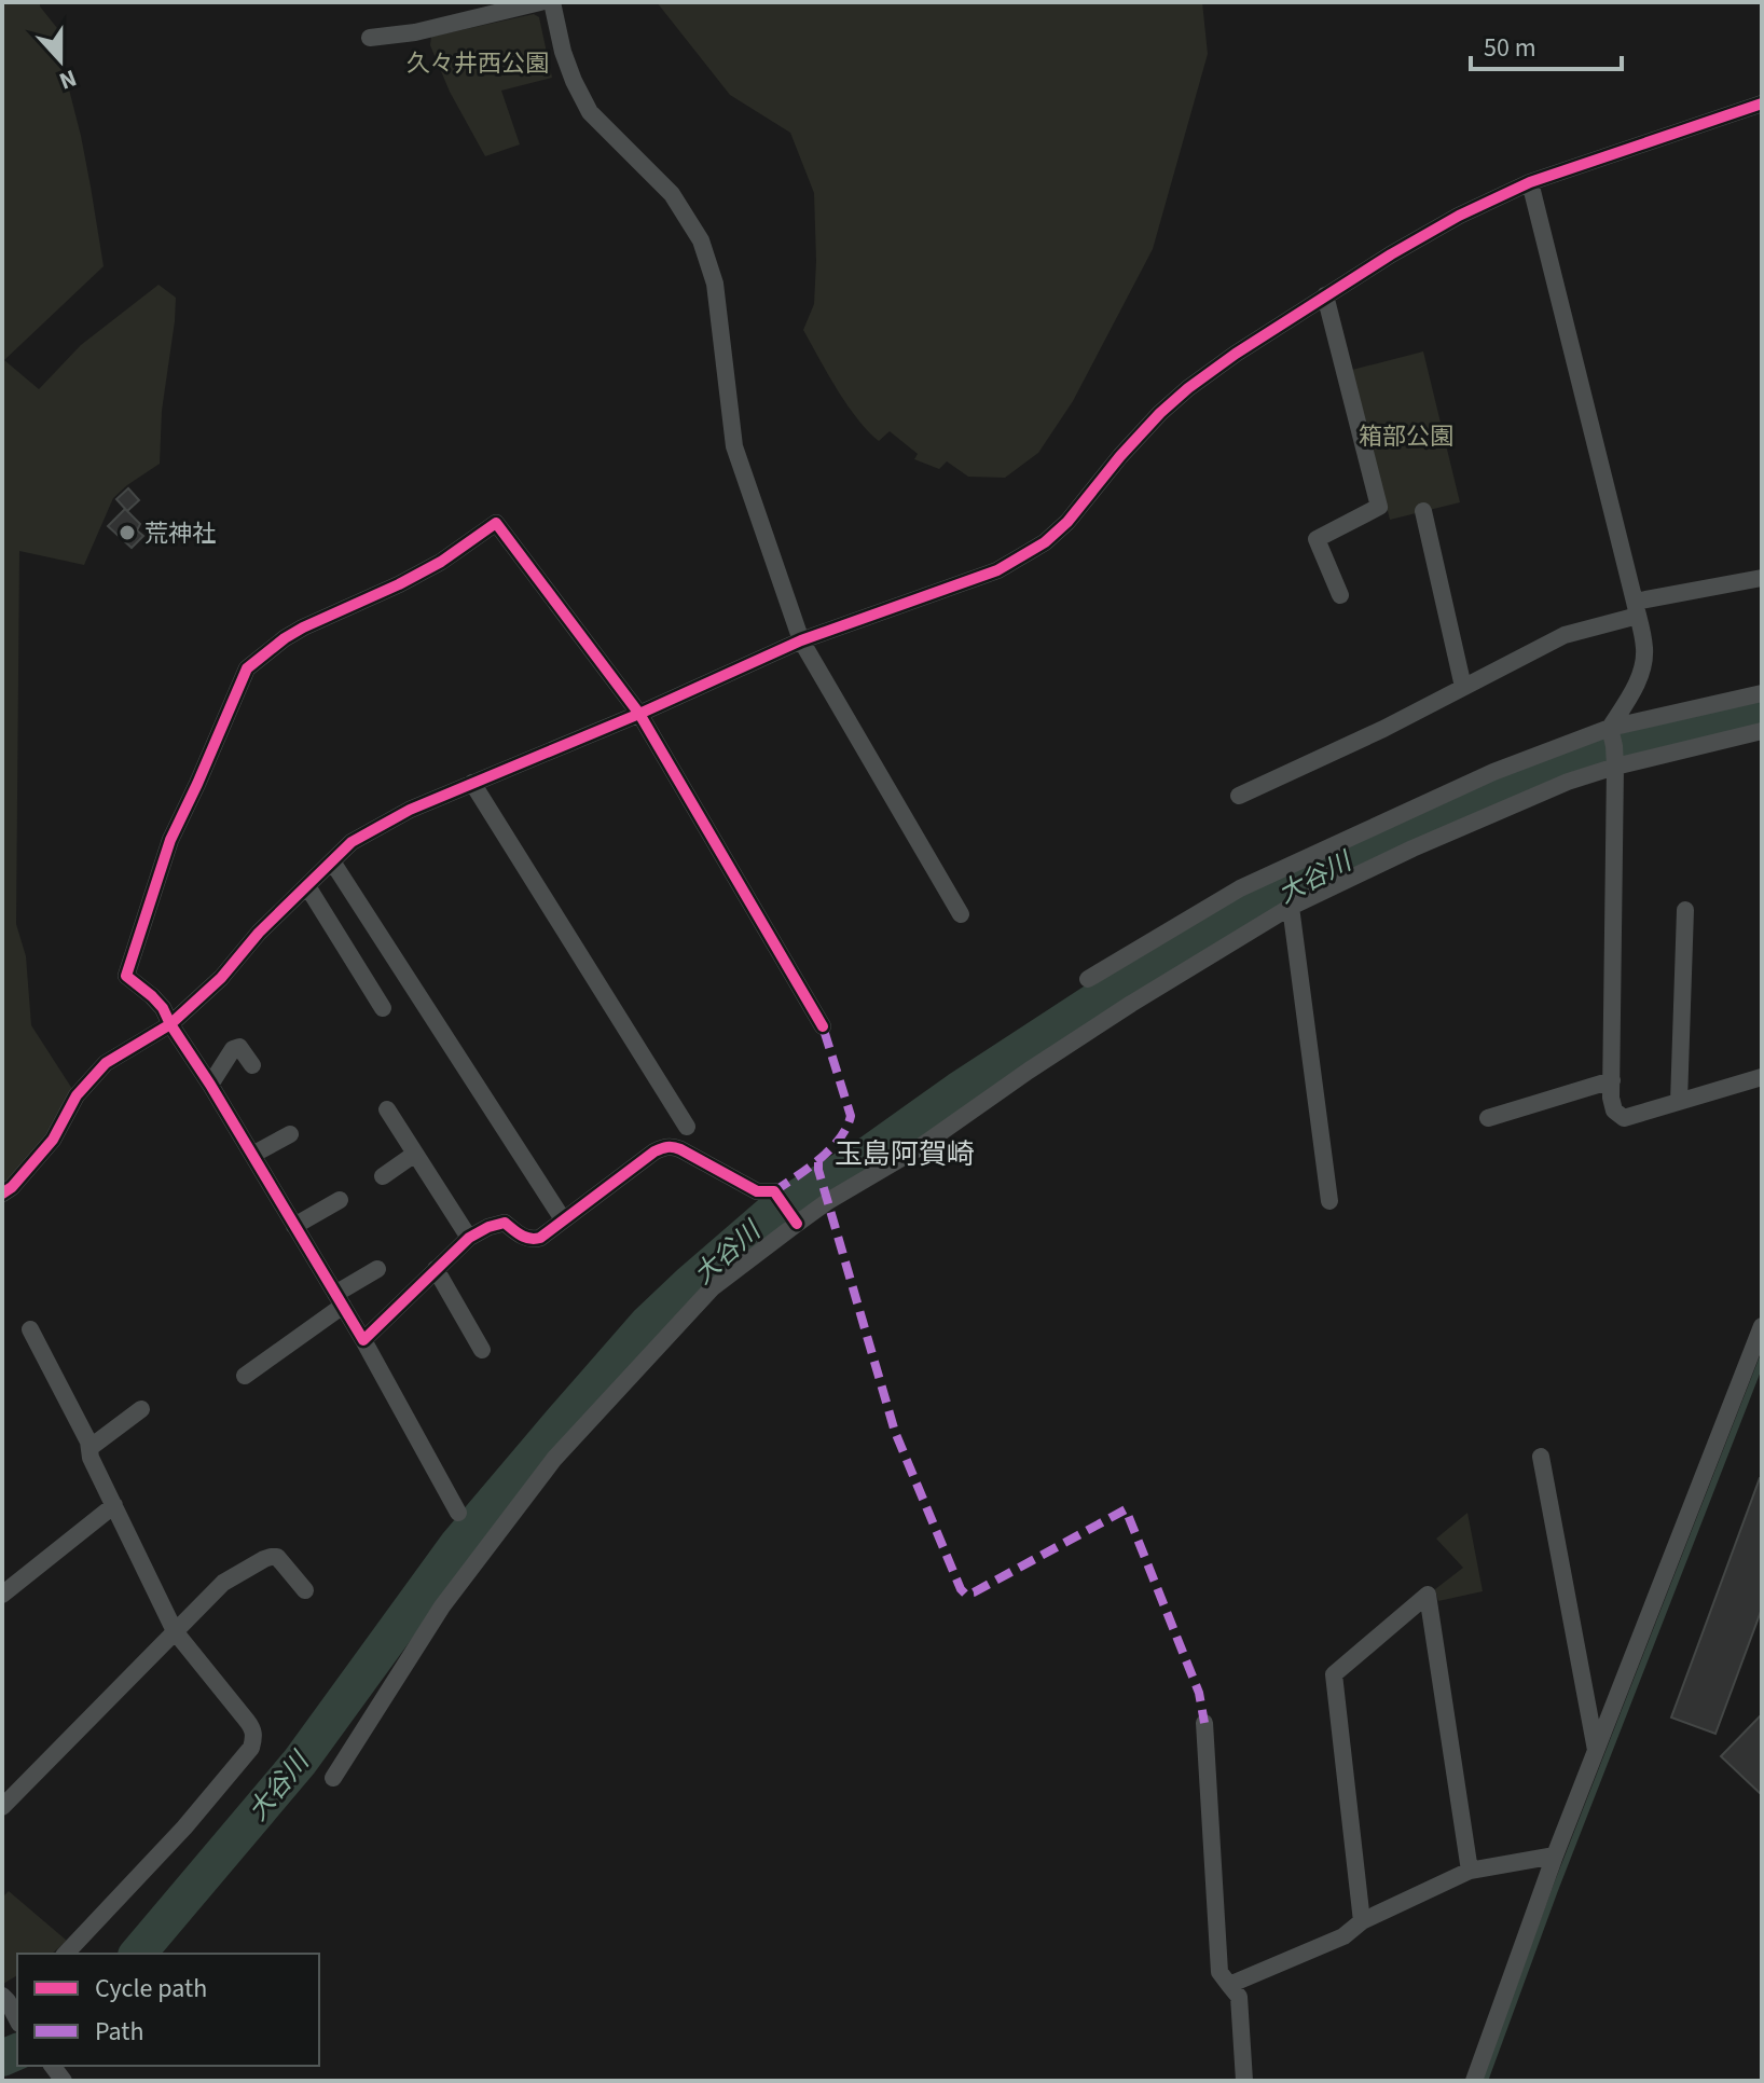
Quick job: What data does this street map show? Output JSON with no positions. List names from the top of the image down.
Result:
{
  "districts": ["玉島阿賀崎"],
  "water": ["大谷川"],
  "parks": ["久々井西公園", "箱部公園"],
  "places": ["荒神社"],
  "legend": ["Cycle path", "Path"],
  "scale_bar": "50 m",
  "north": "bottom"
}
